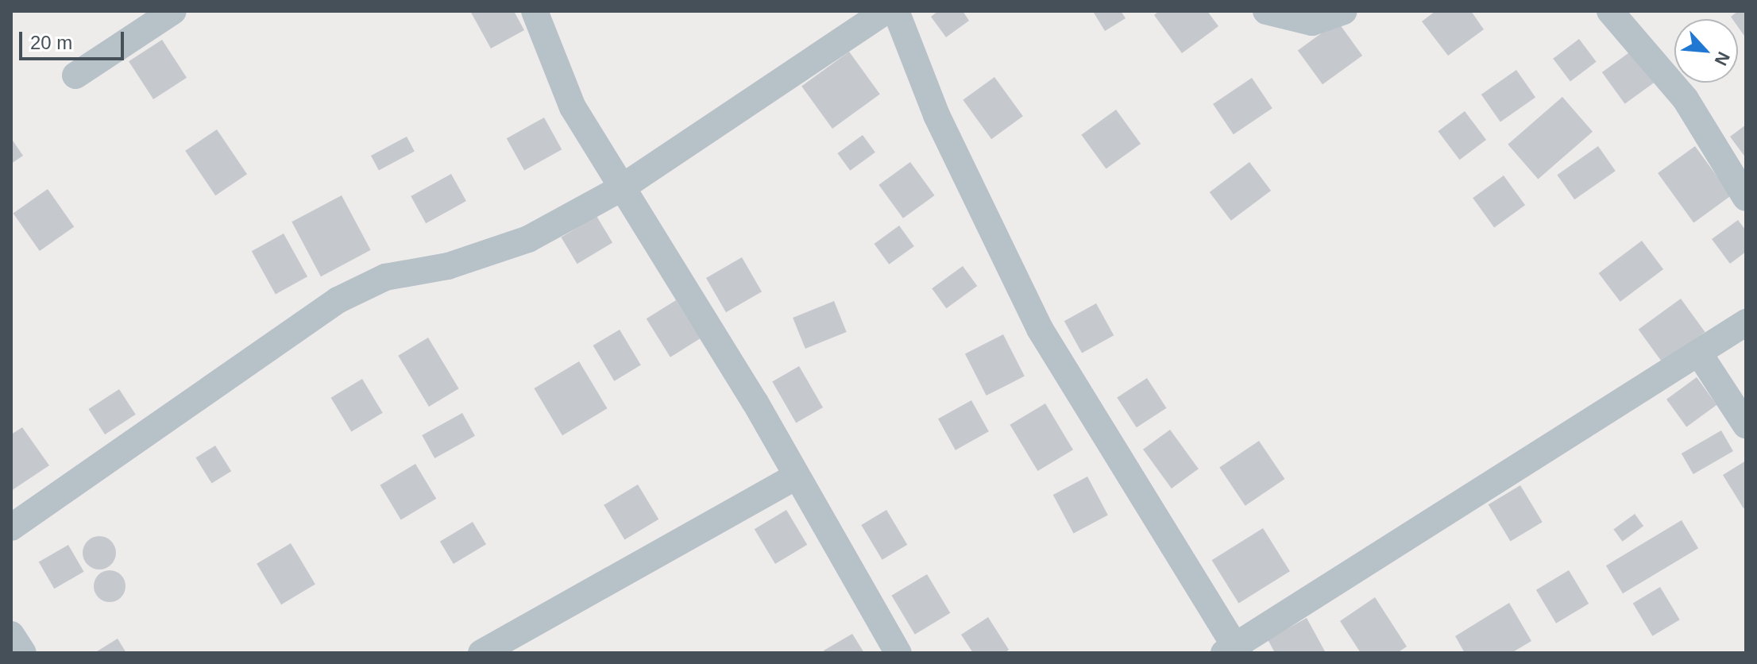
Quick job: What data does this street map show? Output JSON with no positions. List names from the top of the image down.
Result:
{
  "scale_bar": "20 m",
  "north": "bottom right"
}
